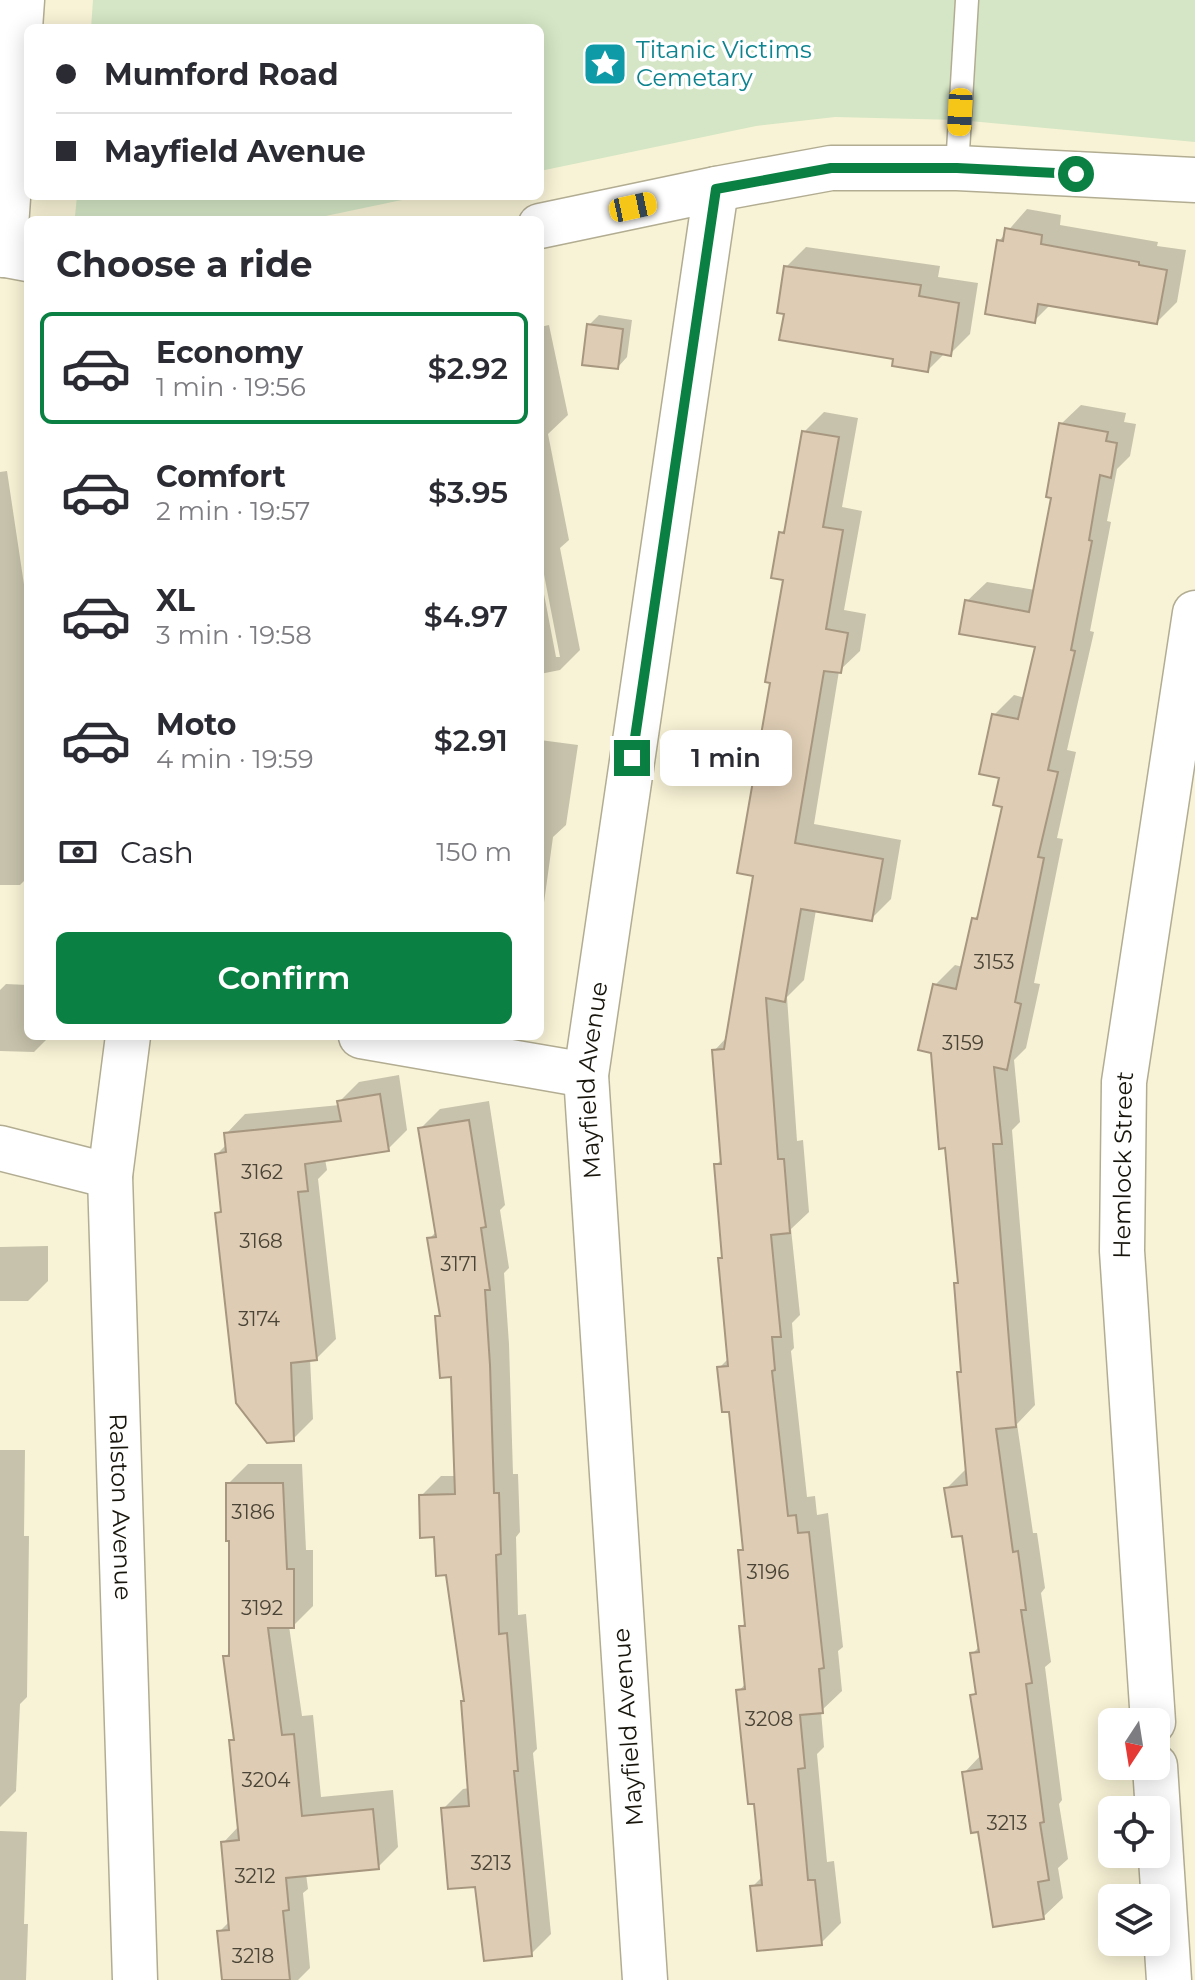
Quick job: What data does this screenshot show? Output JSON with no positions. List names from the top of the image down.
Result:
{
  "streets": {
    "street": ["Mayfield Avenue", "Hemlock Street", "Ralston Avenue"]
  },
  "places": {
    "place": ["Titanic Victims Cemetary"]
  },
  "house_numbers": [
    "3153",
    "3159",
    "3162",
    "3168",
    "3171",
    "3174",
    "3186",
    "3196",
    "3192",
    "3208",
    "3204",
    "3213",
    "3213",
    "3212",
    "3218"
  ],
  "north": "bottom",
  "page": {
    "banner": ["Mumford Road", "Mayfield Avenue"],
    "heading": "Choose a ride",
    "list": [
      {
        "name": "Economy",
        "note": "1 min · 19:56",
        "value": "$2.92"
      },
      {
        "name": "Comfort",
        "note": "2 min · 19:57",
        "value": "$3.95"
      },
      {
        "name": "XL",
        "note": "3 min · 19:58",
        "value": "$4.97"
      },
      {
        "name": "Moto",
        "note": "4 min · 19:59",
        "value": "$2.91"
      }
    ],
    "bubble": "1 min",
    "pay": ["Cash", "150 m"],
    "buttons": "Confirm"
  }
}
